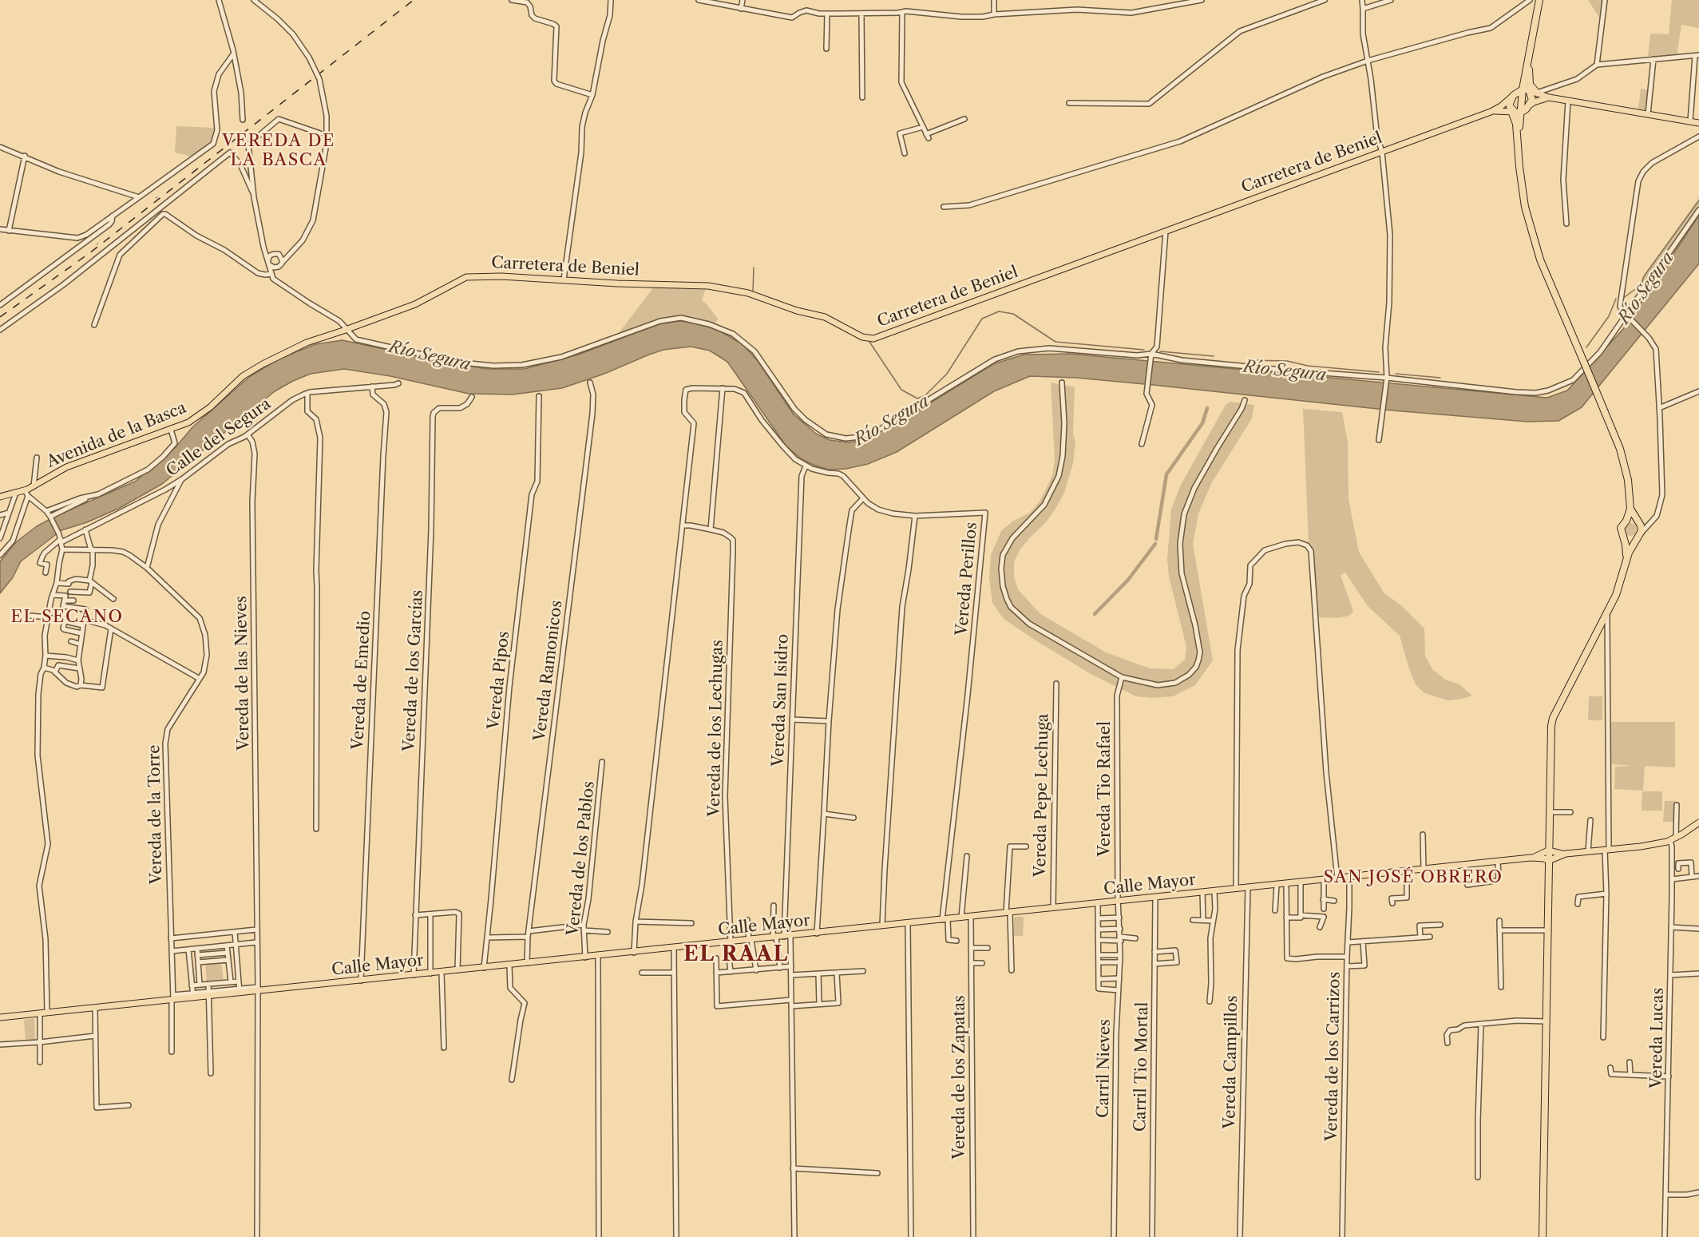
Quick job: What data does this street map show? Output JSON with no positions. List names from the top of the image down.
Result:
{
  "streets": {
    "main road": ["Carretera de Beniel", "Avenida de la Basca", "Calle Mayor"],
    "street": [
      "Calle del Segura",
      "Vereda Perillos",
      "Vereda de los Garcías",
      "Vereda Ramonicos",
      "Vereda de las Nieves",
      "Vereda de Emedio",
      "Vereda Pipos",
      "Vereda San Isidro",
      "Vereda de los Lechugas",
      "Vereda Tio Rafael",
      "Vereda Pepe Lechuga",
      "Vereda de la Torre",
      "Vereda de los Pablos",
      "Vereda Lucas",
      "Vereda de los Carrizos",
      "Vereda Campillos",
      "Carril Tio Mortal",
      "Carril Nieves",
      "Vereda de los Zapatas"
    ]
  },
  "crossings": [
    ["Carretera de Beniel", "Avenida de la Basca"],
    ["Calle del Segura", "Vereda de las Nieves"],
    ["Calle del Segura", "Vereda de Emedio"],
    ["Vereda Perillos", "Vereda San Isidro"],
    ["Vereda Perillos", "Calle Mayor"],
    ["Vereda de los Garcías", "Calle Mayor"],
    ["Vereda Ramonicos", "Calle Mayor"],
    ["Vereda de las Nieves", "Calle Mayor"],
    ["Vereda de Emedio", "Calle Mayor"],
    ["Vereda Pipos", "Calle Mayor"],
    ["Vereda San Isidro", "Calle Mayor"],
    ["Vereda de los Lechugas", "Calle Mayor"],
    ["Vereda Tio Rafael", "Calle Mayor"],
    ["Vereda Tio Rafael", "Carril Nieves"],
    ["Vereda Pepe Lechuga", "Calle Mayor"],
    ["Vereda de la Torre", "Calle Mayor"],
    ["Vereda de los Pablos", "Calle Mayor"],
    ["Calle Mayor", "Vereda Lucas"],
    ["Calle Mayor", "Vereda de los Carrizos"],
    ["Calle Mayor", "Vereda Campillos"],
    ["Calle Mayor", "Carril Tio Mortal"],
    ["Calle Mayor", "Carril Nieves"],
    ["Calle Mayor", "Vereda de los Zapatas"]
  ],
  "districts": [
    "VEREDA DE LA BASCA",
    "EL SECANO",
    "SAN JOSÉ OBRERO",
    "EL RAAL"
  ],
  "water": ["Río Segura"]
}
